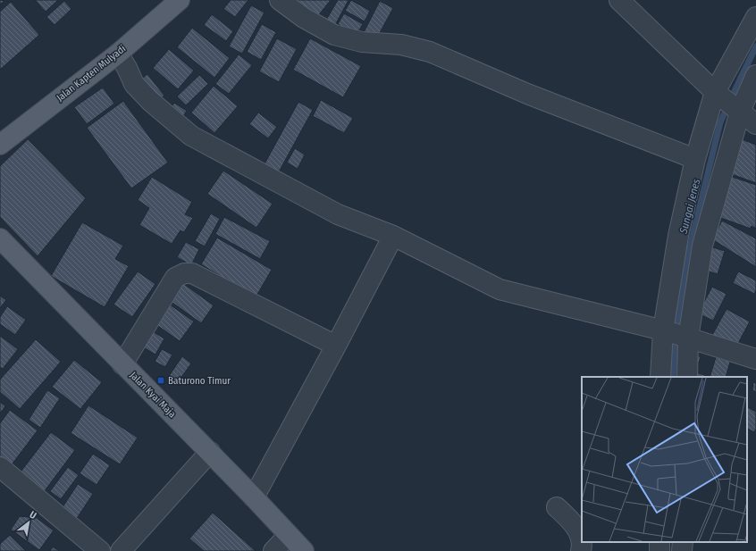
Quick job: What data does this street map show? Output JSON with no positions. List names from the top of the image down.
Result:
{
  "streets": {
    "main road": ["Jalan Kapten Mulyadi", "Jalan Kyai Maja"]
  },
  "water": ["Sungai Jenes"],
  "places": {
    "transit": ["Baturono Timur"]
  },
  "north": "top right"
}
